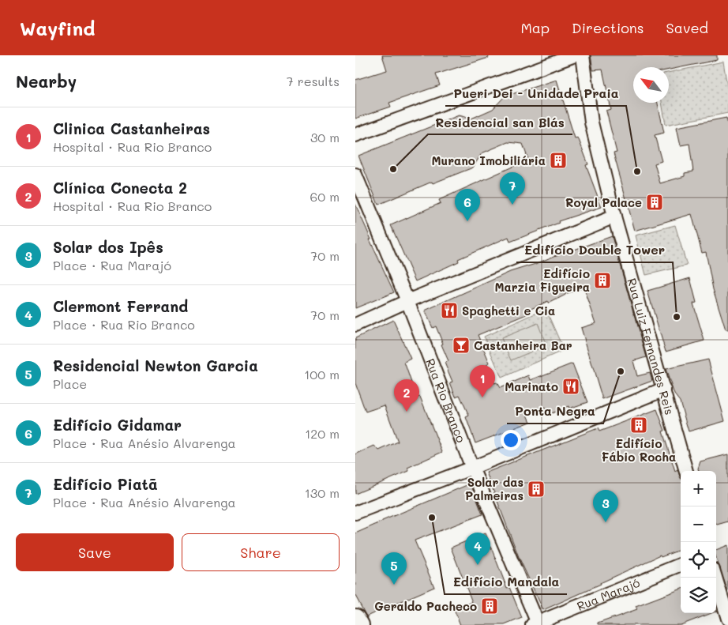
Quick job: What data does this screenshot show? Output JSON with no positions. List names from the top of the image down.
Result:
{
  "streets": {
    "street": ["Rua Luiz Fernandes Reis", "Rua Rio Branco", "Rua Marajó"]
  },
  "crossings": [
    ["Rua Rio Branco", "Rua Marajó"]
  ],
  "places": {
    "building": [
      "Murano Imobiliária",
      "Royal Palace",
      "Edifício Marzia Figueira",
      "Edifício Fábio Rocha",
      "Solar das Palmeiras",
      "Geraldo Pacheco"
    ],
    "other": [
      "Residencial san Blás",
      "Pueri Dei - Unidade Praia",
      "Edifício Double Tower",
      "Ponta Negra",
      "Edifício Mandala"
    ],
    "restaurant": ["Spaghetti e Cia", "Marinato"],
    "bar": ["Castanheira Bar"]
  },
  "north": "top left",
  "page": {
    "header": "Wayfind",
    "nav": ["Map", "Directions", "Saved"],
    "heading": ["Nearby", "7 results"],
    "list": [
      {
        "mark": "1",
        "name": "Clinica Castanheiras",
        "note": "Hospital · Rua Rio Branco",
        "value": "30 m"
      },
      {
        "mark": "2",
        "name": "Clínica Conecta 2",
        "note": "Hospital · Rua Rio Branco",
        "value": "60 m"
      },
      {
        "mark": "3",
        "name": "Solar dos Ipês",
        "note": "Place · Rua Marajó",
        "value": "70 m"
      },
      {
        "mark": "4",
        "name": "Clermont Ferrand",
        "note": "Place · Rua Rio Branco",
        "value": "70 m"
      },
      {
        "mark": "5",
        "name": "Residencial Newton Garcia",
        "note": "Place",
        "value": "100 m"
      },
      {
        "mark": "6",
        "name": "Edifício Gidamar",
        "note": "Place · Rua Anésio Alvarenga",
        "value": "120 m"
      },
      {
        "mark": "7",
        "name": "Edifício Piatã",
        "note": "Place · Rua Anésio Alvarenga",
        "value": "130 m"
      }
    ],
    "pins": [
      "7",
      "6",
      "1",
      "2",
      "3",
      "4",
      "5"
    ],
    "map_buttons": ["+", "−"],
    "buttons": ["Save", "Share"]
  }
}
